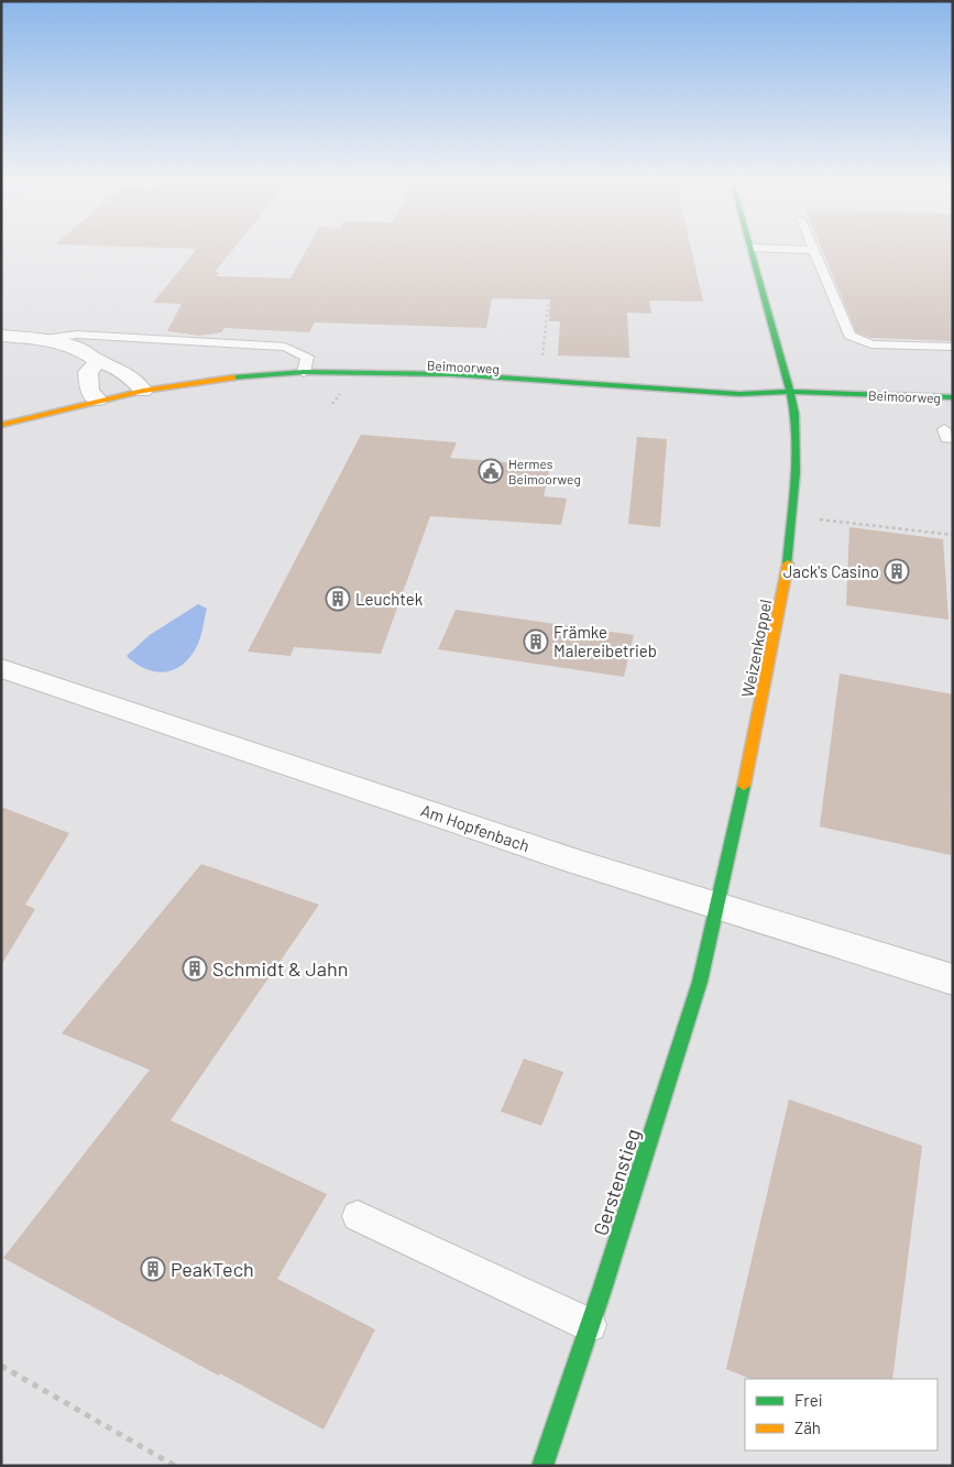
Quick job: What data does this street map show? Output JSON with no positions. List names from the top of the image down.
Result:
{
  "streets": {
    "street": [
      "Beimoorweg",
      "Weizenkoppel",
      "Am Hopfenbach",
      "Gerstenstieg"
    ]
  },
  "crossings": [
    ["Beimoorweg", "Weizenkoppel"],
    ["Weizenkoppel", "Am Hopfenbach"],
    ["Weizenkoppel", "Gerstenstieg"],
    ["Am Hopfenbach", "Gerstenstieg"]
  ],
  "places": {
    "public building": ["Hermes Beimoorweg"],
    "building": [
      "Jack's Casino",
      "Leuchtek",
      "Främke Malereibetrieb",
      "Schmidt & Jahn",
      "PeakTech"
    ]
  },
  "legend": ["Frei", "Zäh"]
}
